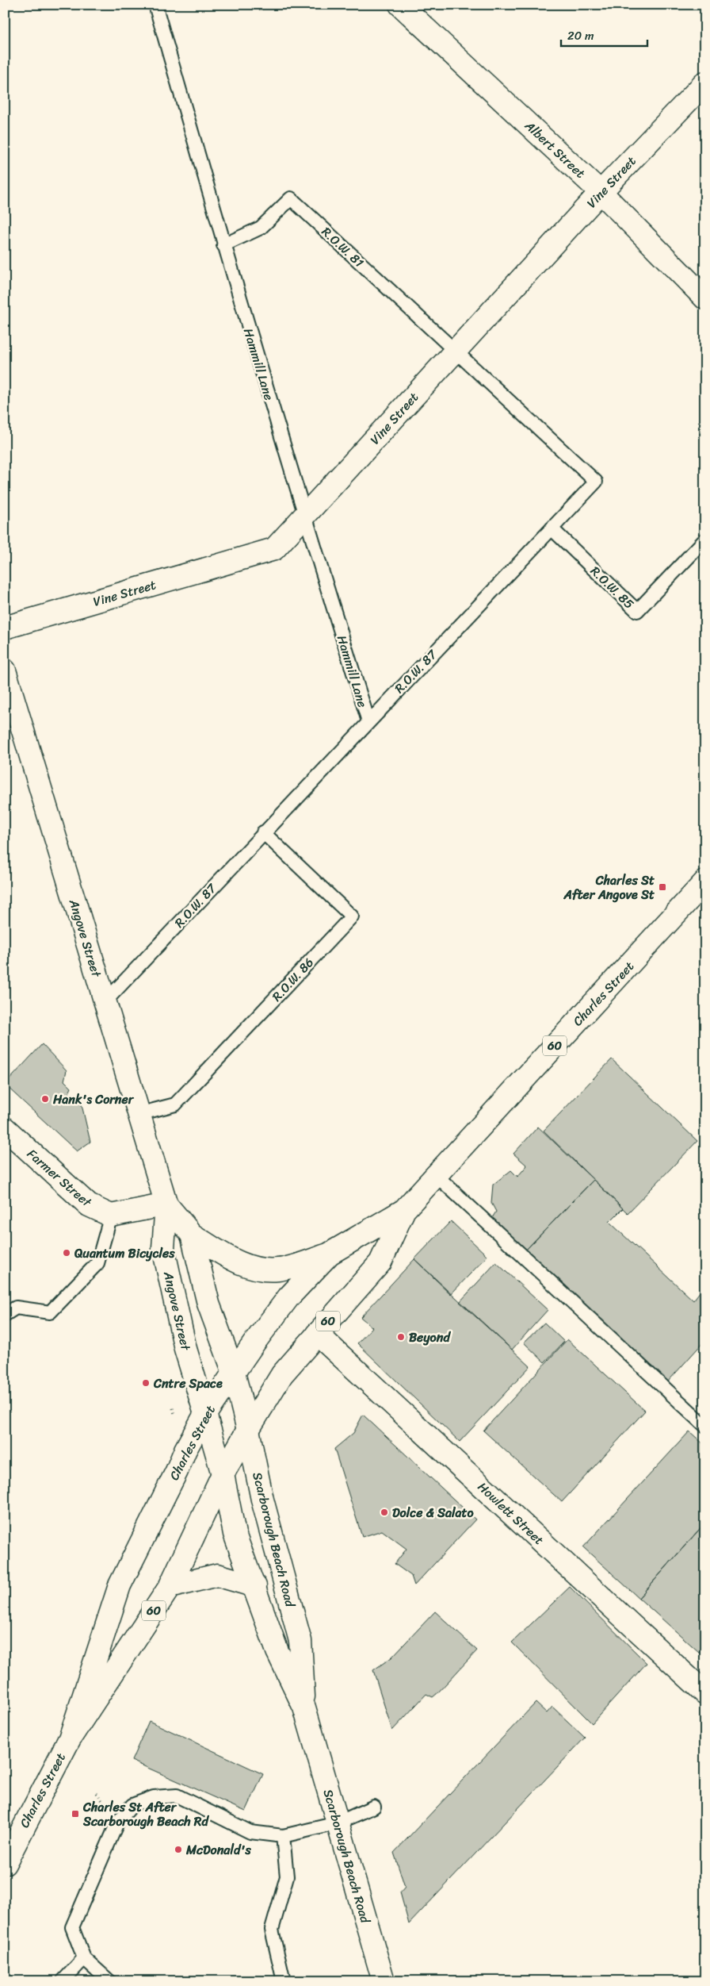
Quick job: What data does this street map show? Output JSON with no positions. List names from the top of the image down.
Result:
{
  "streets": {
    "main road": [
      "Albert Street",
      "Vine Street",
      "Angove Street",
      "Charles Street",
      "60",
      "Farmer Street",
      "Howlett Street",
      "Scarborough Beach Road"
    ],
    "lane": [
      "R.O.W. 81",
      "Hammill Lane",
      "R.O.W. 85",
      "R.O.W. 87",
      "R.O.W. 86"
    ]
  },
  "crossings": [
    ["Albert Street", "Vine Street"],
    ["Vine Street", "R.O.W. 81"],
    ["Vine Street", "Hammill Lane"],
    ["Vine Street", "R.O.W. 87"],
    ["R.O.W. 81", "Hammill Lane"],
    ["R.O.W. 81", "R.O.W. 87"],
    ["Hammill Lane", "R.O.W. 87"],
    ["R.O.W. 85", "R.O.W. 87"],
    ["R.O.W. 87", "Angove Street"],
    ["R.O.W. 87", "R.O.W. 86"],
    ["Angove Street", "R.O.W. 86"],
    ["Angove Street", "Charles Street"],
    ["Angove Street", "Scarborough Beach Road"],
    ["Charles Street", "Howlett Street"],
    ["Charles Street", "Scarborough Beach Road"]
  ],
  "places": {
    "transit": ["Charles St After Angove St", "Charles St After Scarborough Beach Rd"],
    "other": [
      "Hank's Corner",
      "Quantum Bicycles",
      "Beyond",
      "Cntre Space",
      "Dolce & Salato",
      "McDonald's"
    ]
  },
  "scale_bar": "20 m"
}
